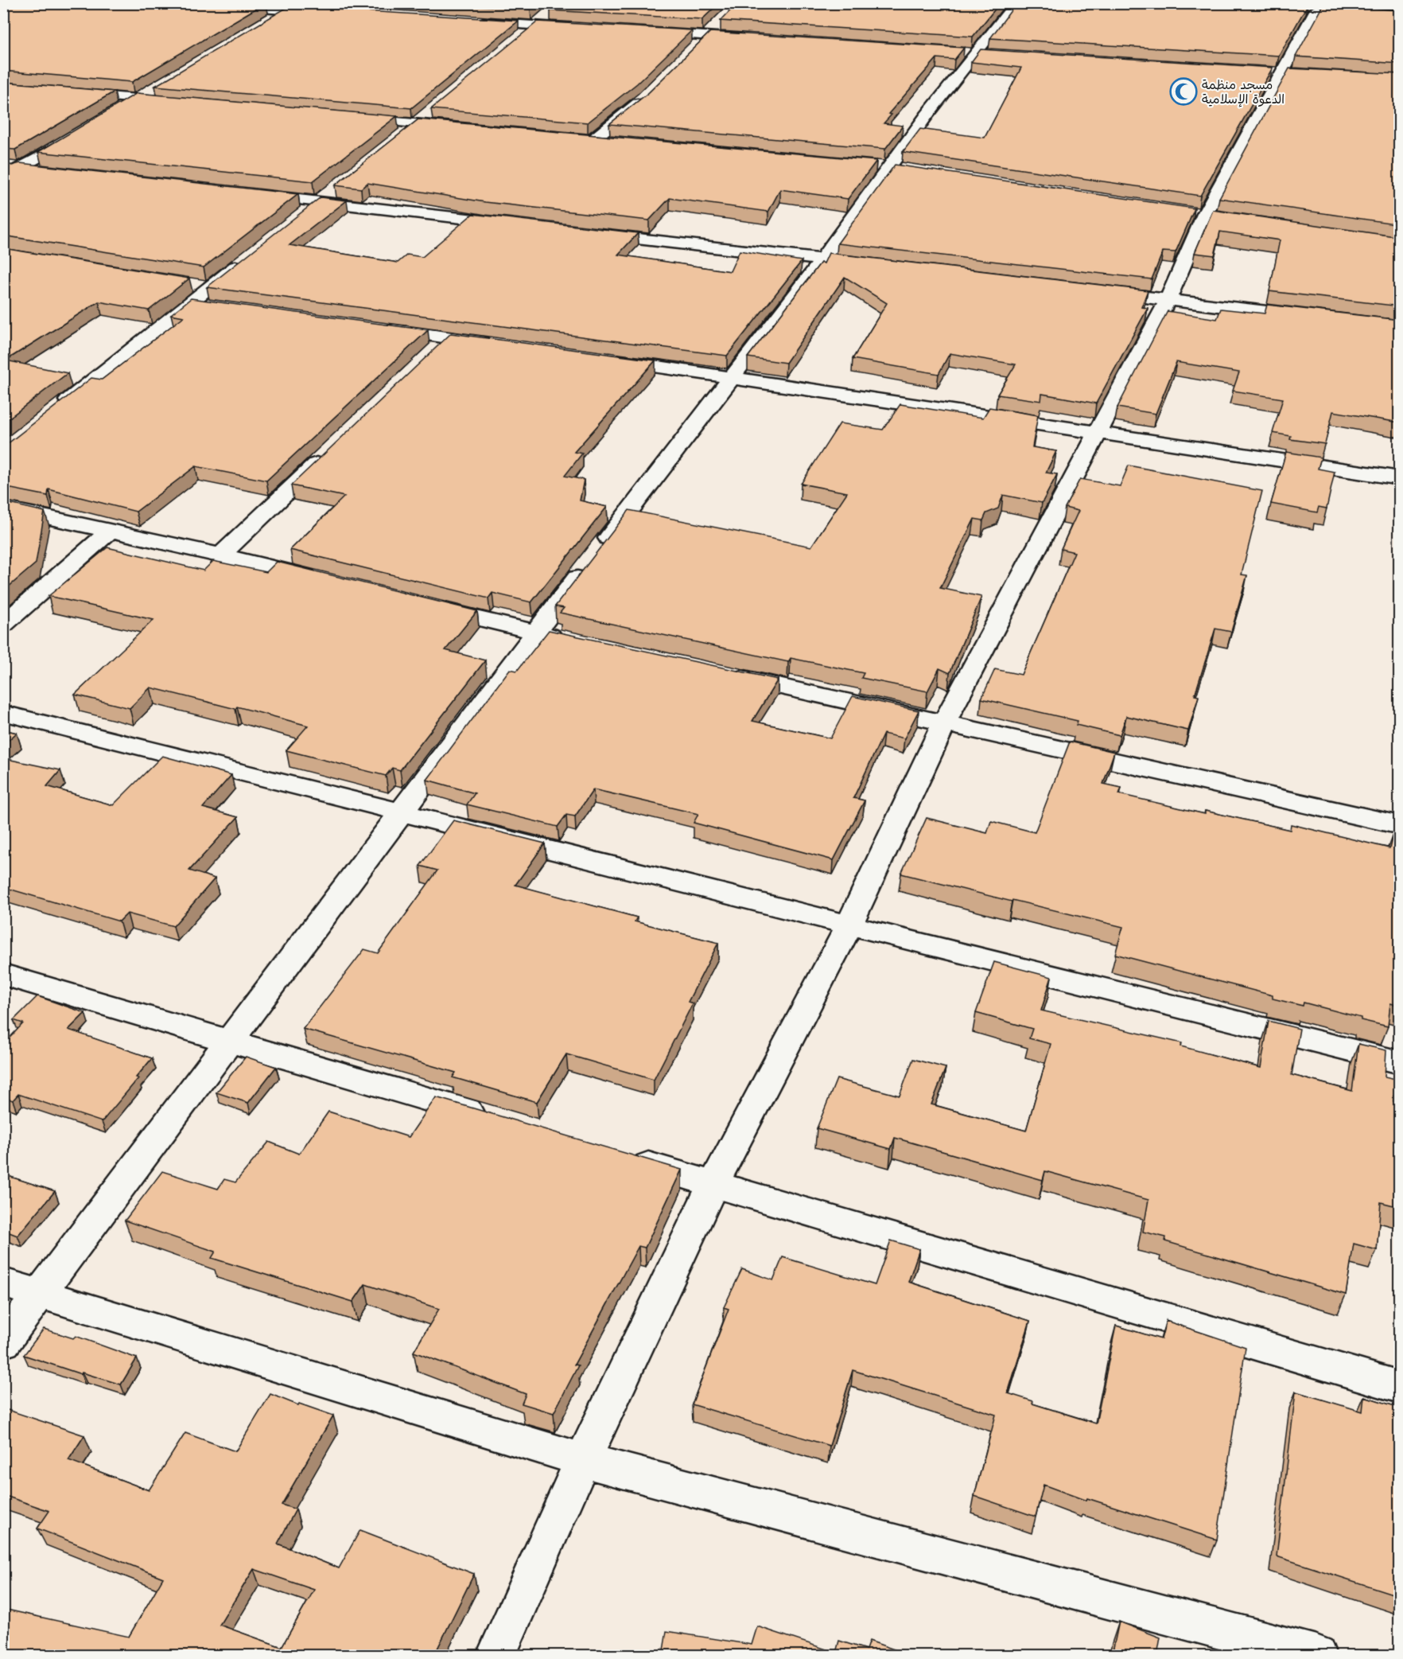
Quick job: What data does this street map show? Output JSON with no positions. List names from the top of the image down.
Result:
{
  "places": {
    "mosque": ["مسجد منظمة الدعوة الإسلامية"]
  }
}
